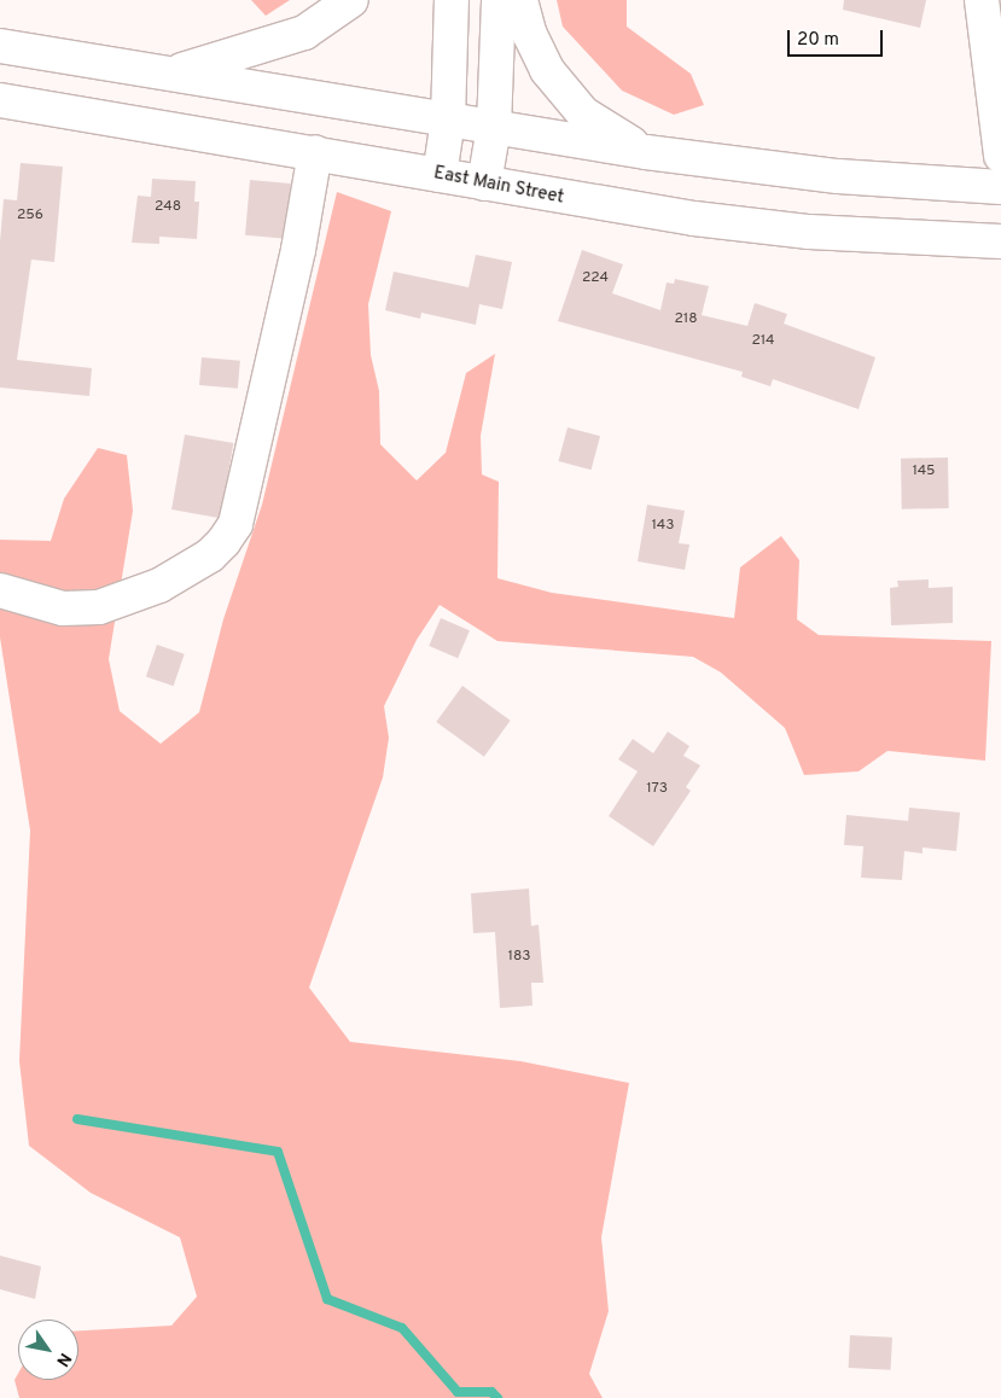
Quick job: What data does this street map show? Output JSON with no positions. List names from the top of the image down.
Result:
{
  "streets": {
    "main road": ["East Main Street"]
  },
  "house_numbers": [
    "248",
    "256",
    "224",
    "218",
    "214",
    "145",
    "143",
    "173",
    "183"
  ],
  "scale_bar": "20 m",
  "north": "bottom right"
}
